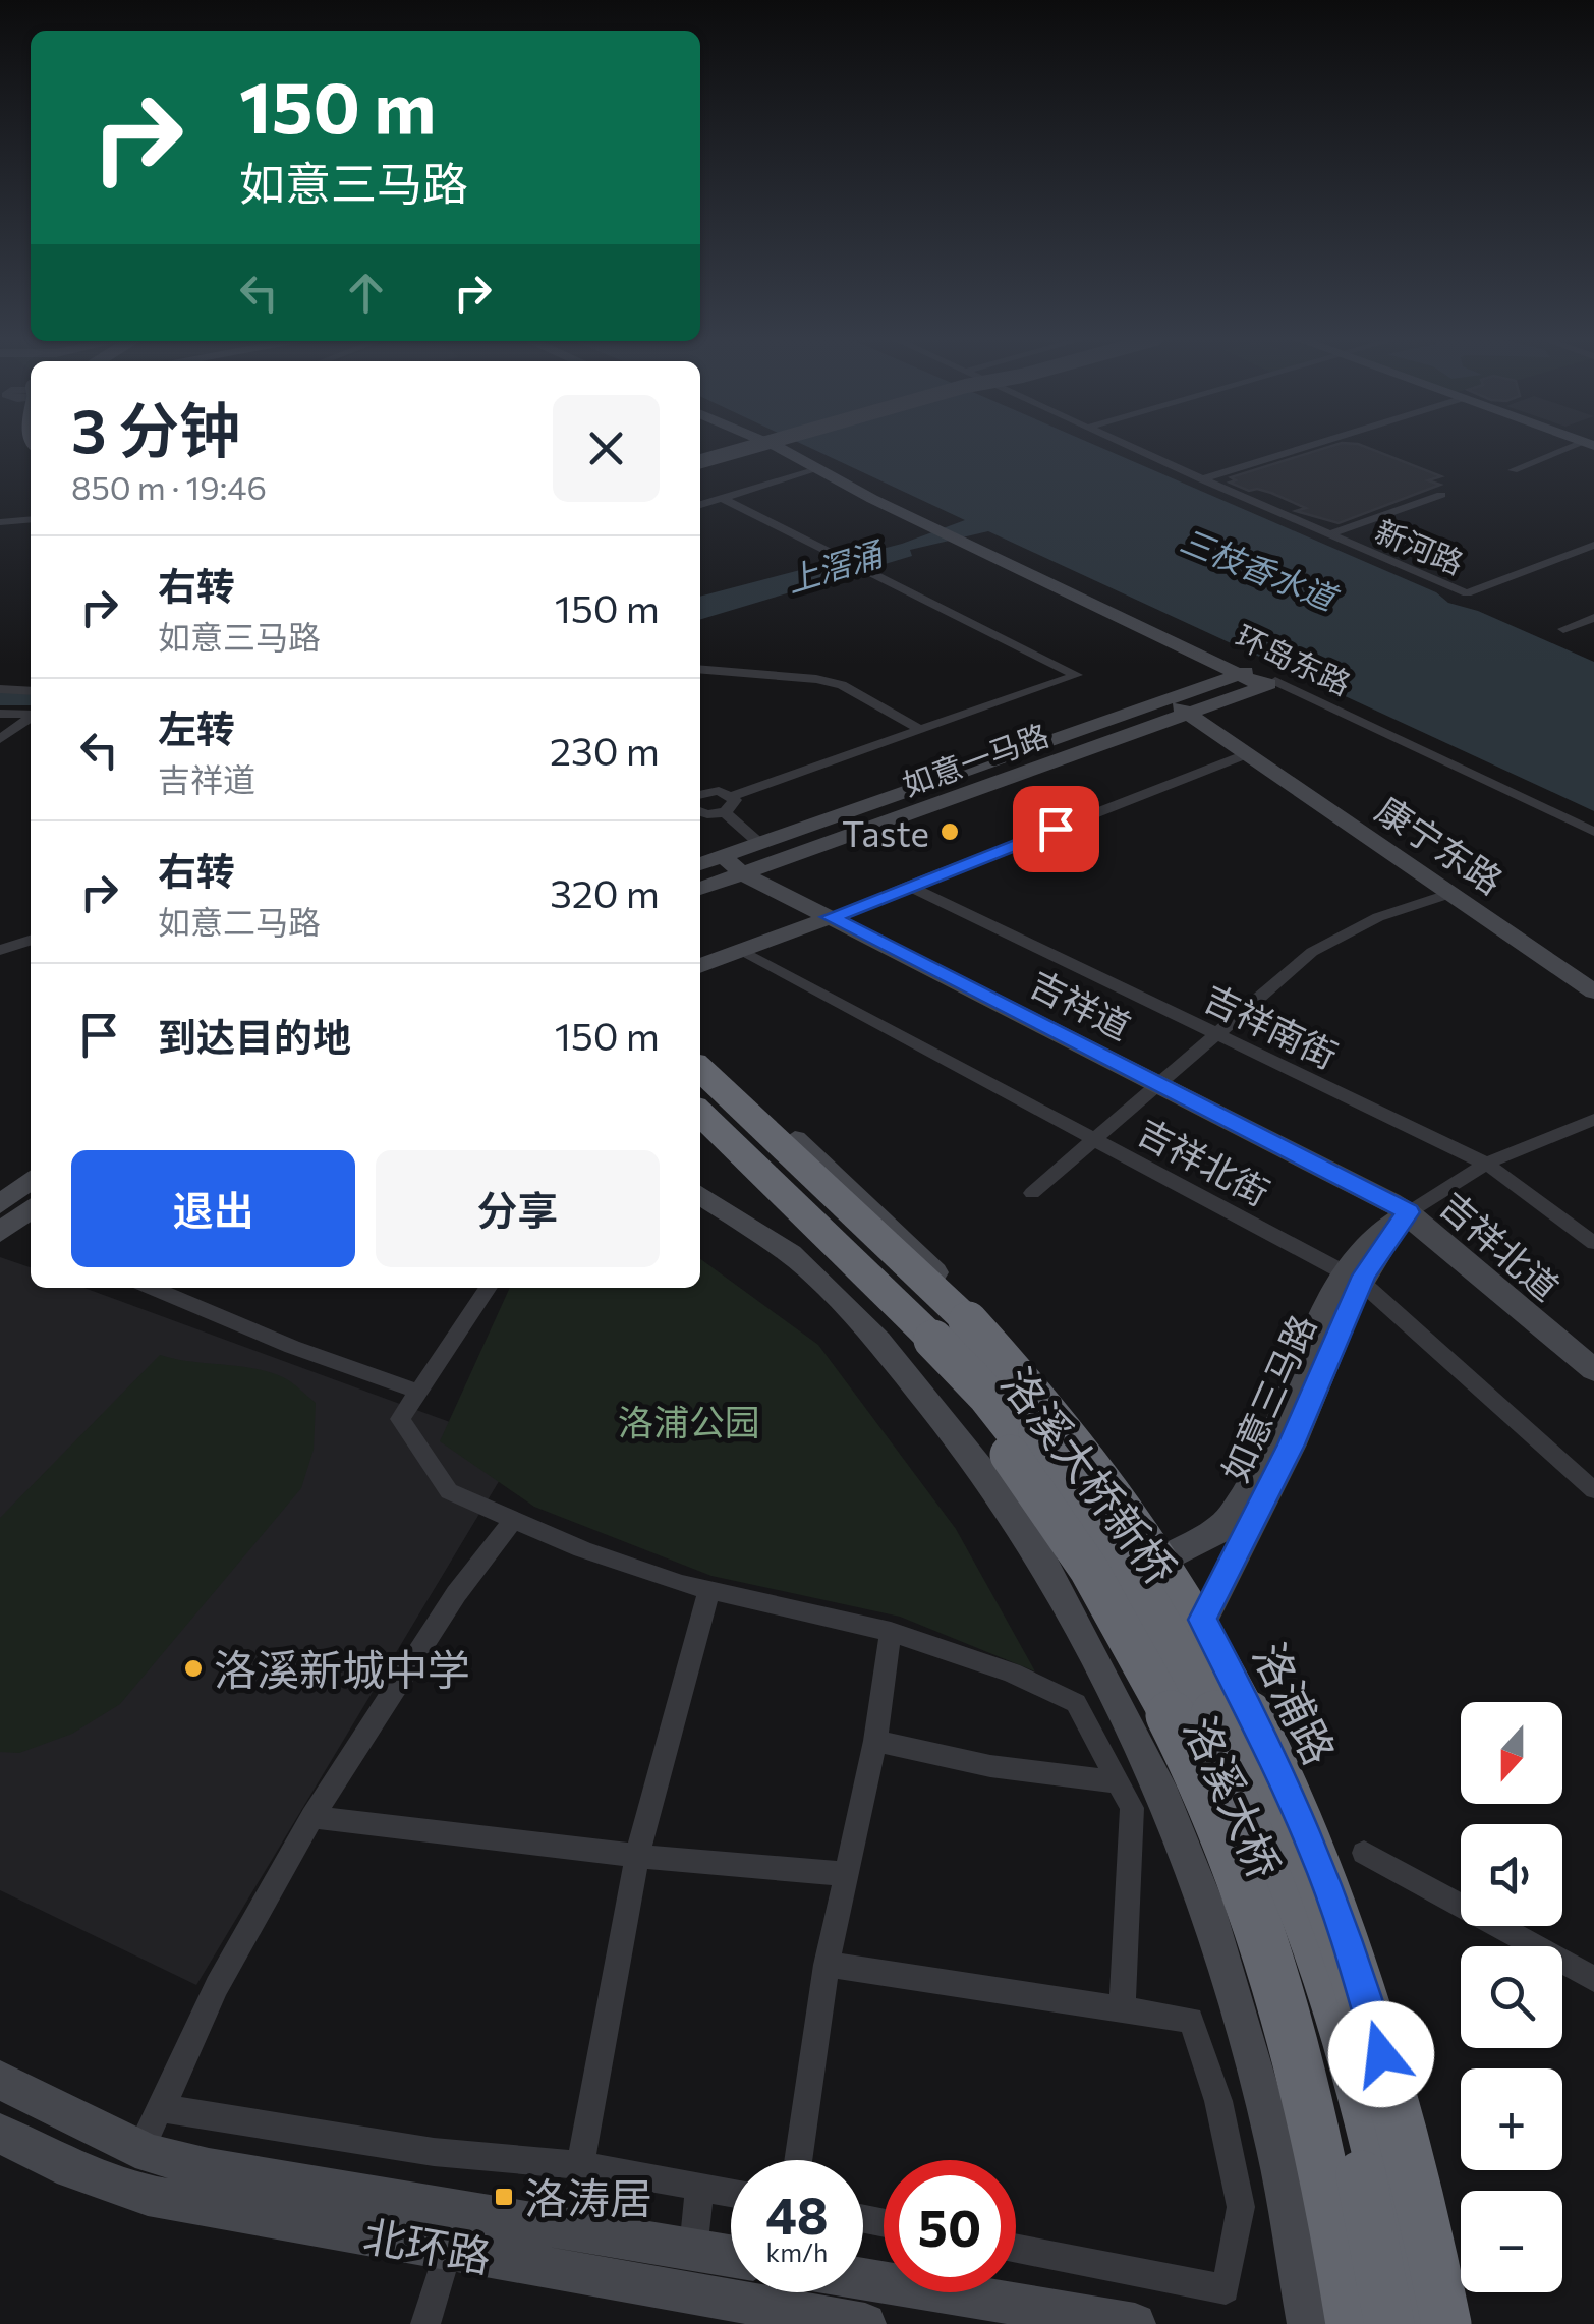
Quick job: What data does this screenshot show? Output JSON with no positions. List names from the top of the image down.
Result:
{
  "streets": {
    "highway": ["洛溪大桥新桥", "洛浦路", "洛溪大桥"],
    "street": [
      "新河路",
      "环岛东路",
      "如意一马路",
      "康宁东路",
      "吉祥道",
      "吉祥南街",
      "吉祥北街",
      "吉祥北道",
      "如意三马路",
      "北环路"
    ]
  },
  "crossings": [
    ["环岛东路", "如意一马路"],
    ["如意一马路", "康宁东路"],
    ["如意一马路", "吉祥道"],
    ["吉祥道", "吉祥北道"],
    ["吉祥道", "如意三马路"],
    ["吉祥南街", "如意三马路"],
    ["吉祥北街", "如意三马路"],
    ["吉祥北道", "如意三马路"],
    ["如意三马路", "洛浦路"],
    ["洛溪大桥新桥", "洛浦路"],
    ["洛溪大桥新桥", "洛溪大桥"],
    ["洛浦路", "洛溪大桥"]
  ],
  "water": ["上滘涌", "三枝香水道"],
  "parks": ["洛浦公园"],
  "places": {
    "other": ["Taste", "洛溪新城中学"],
    "transit": ["洛涛居"]
  },
  "north": "bottom",
  "page": {
    "turn": ["150 m", "如意三马路"],
    "heading": ["3 分钟", "850 m · 19:46"],
    "list": [
      {
        "name": "右转",
        "note": "如意三马路",
        "value": "150 m"
      },
      {
        "name": "左转",
        "note": "吉祥道",
        "value": "230 m"
      },
      {
        "name": "右转",
        "note": "如意二马路",
        "value": "320 m"
      },
      {
        "name": "到达目的地",
        "value": "150 m"
      }
    ],
    "buttons": ["退出", "分享"],
    "map_buttons": ["+", "−"],
    "speed": "48 km/h",
    "limit": "50"
  }
}
